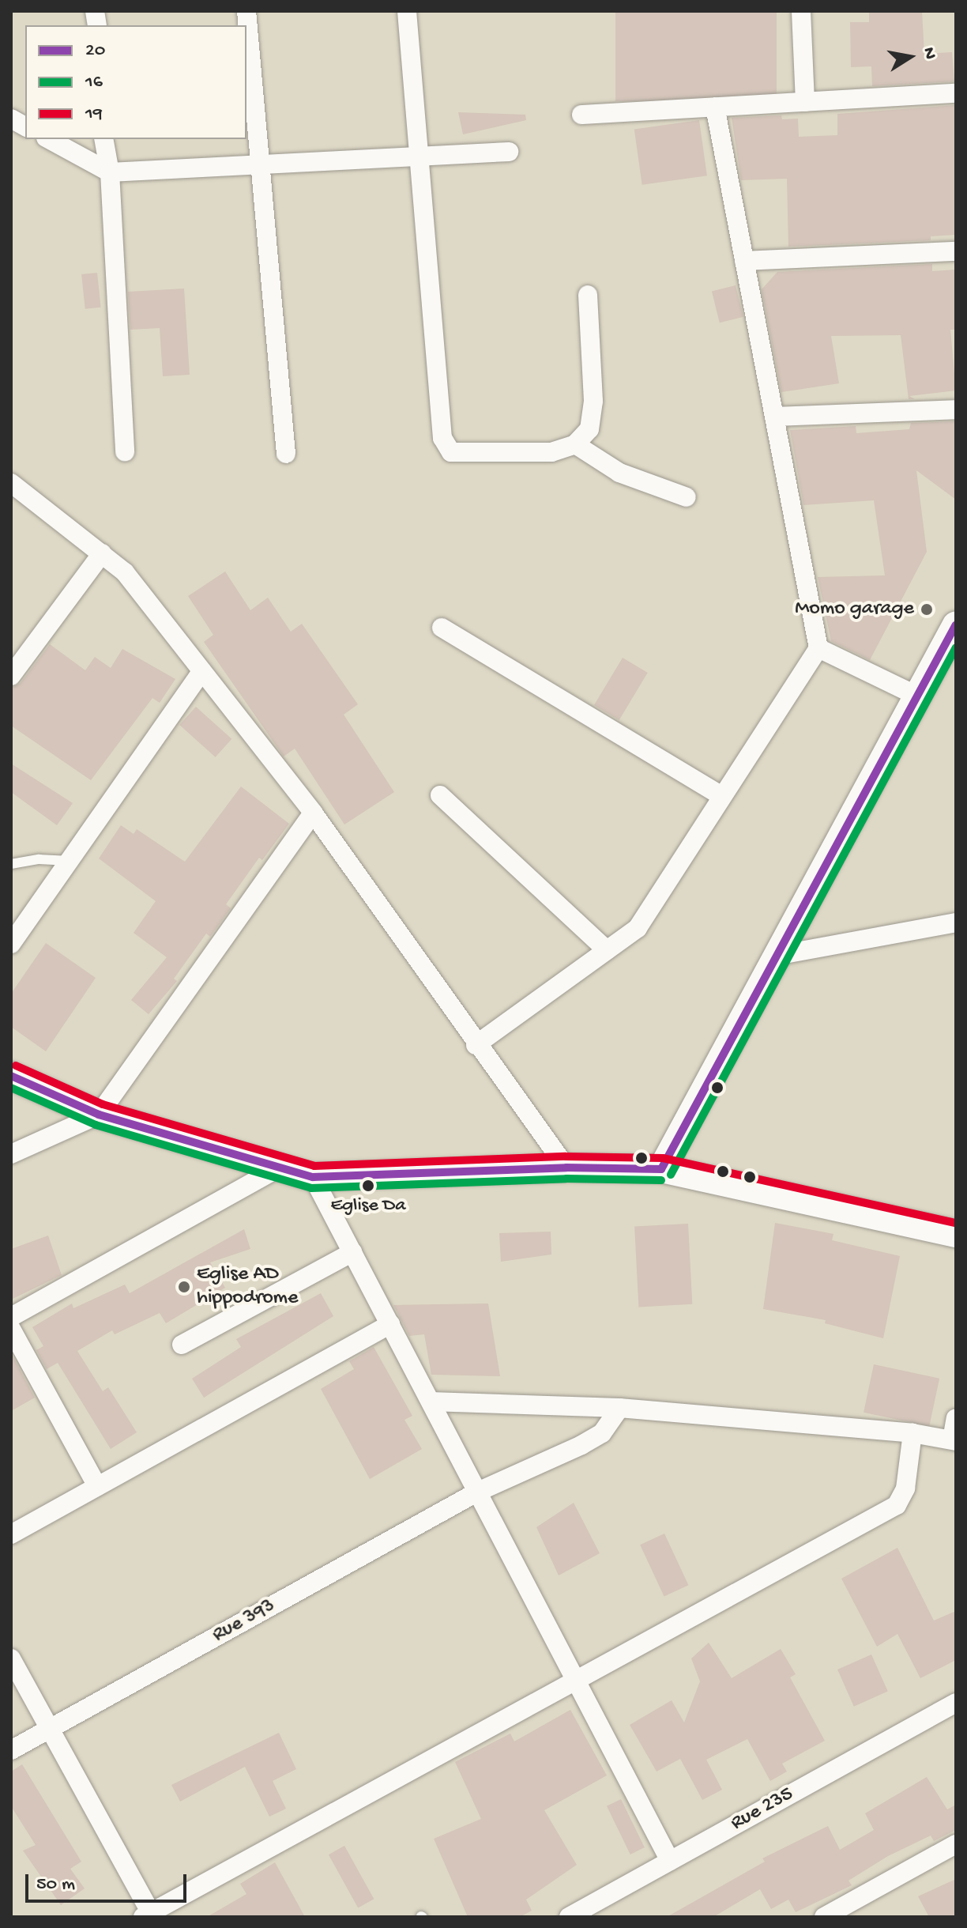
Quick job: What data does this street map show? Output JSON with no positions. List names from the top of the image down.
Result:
{
  "streets": {
    "street": ["Rue 393", "Rue 235"]
  },
  "places": ["Momo garage", "Eglise Da", "Eglise AD hippodrome"],
  "lines": ["transit line 20", "transit line 16", "transit line 19"],
  "legend": ["20", "16", "19"],
  "scale_bar": "50 m",
  "north": "right"
}
